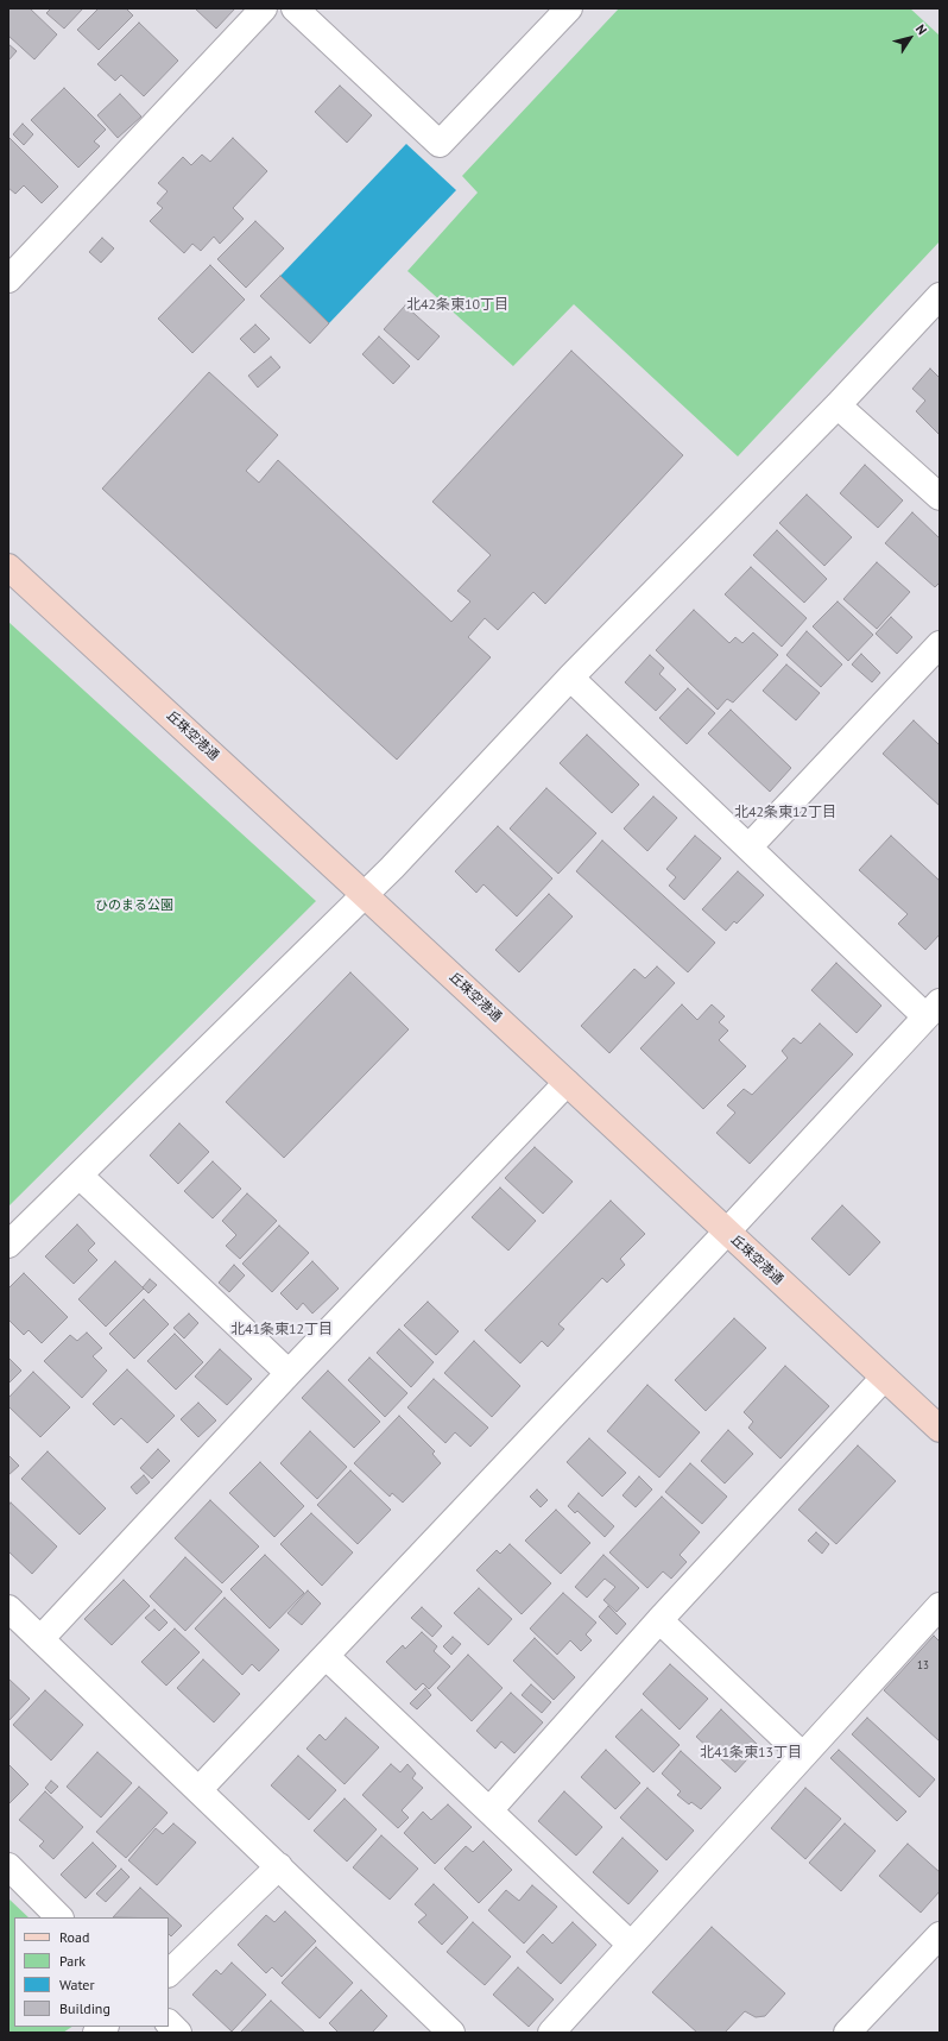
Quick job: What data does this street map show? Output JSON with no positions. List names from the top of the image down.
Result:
{
  "streets": {
    "main road": ["丘珠空港通"]
  },
  "districts": [
    "北42条東10丁目",
    "北42条東12丁目",
    "北41条東12丁目",
    "北41条東13丁目"
  ],
  "parks": ["ひのまる公園"],
  "house_numbers": ["13"],
  "legend": [
    "Road",
    "Park",
    "Water",
    "Building"
  ],
  "north": "top right"
}
